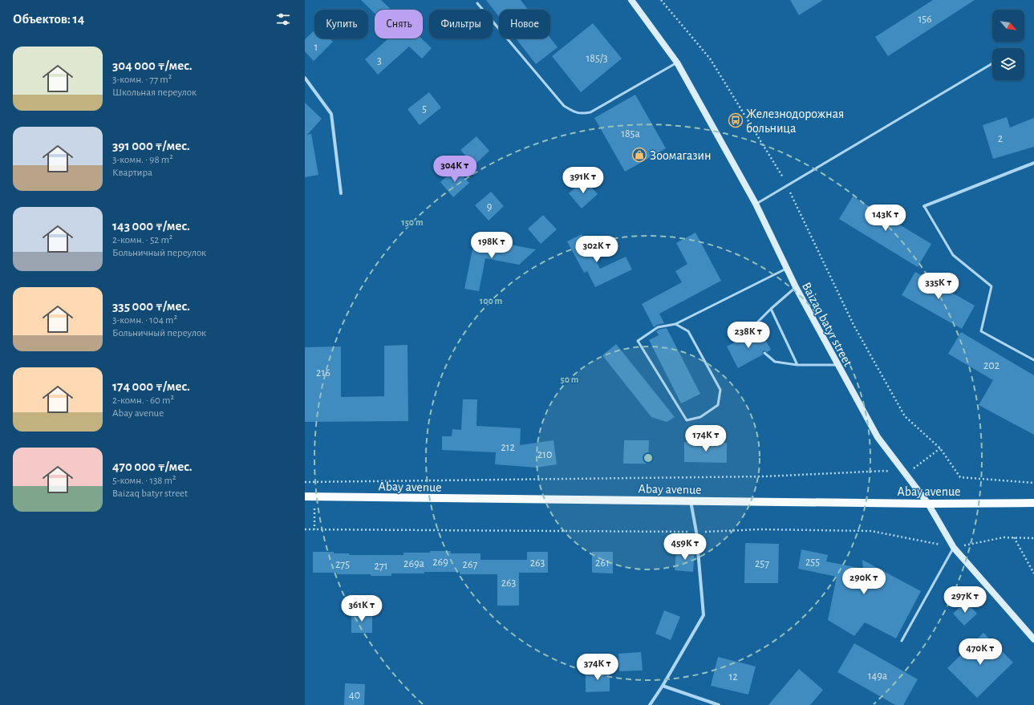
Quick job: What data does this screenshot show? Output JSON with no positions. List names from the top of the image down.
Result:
{
  "streets": {
    "main road": ["Baizaq batyr street", "Abay avenue"]
  },
  "crossings": [
    ["Baizaq batyr street", "Abay avenue"]
  ],
  "places": {
    "bus stop": ["Железнодорожная больница"],
    "shop": ["Зоомагазин"]
  },
  "house_numbers": [
    "156",
    "1",
    "185/3",
    "3",
    "5",
    "185а",
    "2",
    "9",
    "202",
    "216",
    "212",
    "210",
    "269",
    "255",
    "263",
    "261",
    "269а",
    "257",
    "275",
    "267",
    "271",
    "263",
    "149а",
    "12",
    "40"
  ],
  "north": "bottom right",
  "page": {
    "heading": "Объектов: 14",
    "chip": [
      "Купить",
      "Снять",
      "Фильтры",
      "Новое"
    ],
    "list": [
      {
        "name": "304 000 ₸/мес.",
        "note": "3-комн. · 77 m² · Школьная переулок"
      },
      {
        "name": "391 000 ₸/мес.",
        "note": "3-комн. · 98 m² · Квартира"
      },
      {
        "name": "143 000 ₸/мес.",
        "note": "2-комн. · 52 m² · Больничный переулок"
      },
      {
        "name": "335 000 ₸/мес.",
        "note": "3-комн. · 104 m² · Больничный переулок"
      },
      {
        "name": "174 000 ₸/мес.",
        "note": "2-комн. · 60 m² · Abay avenue"
      },
      {
        "name": "470 000 ₸/мес.",
        "note": "5-комн. · 138 m² · Baizaq batyr street"
      }
    ],
    "price": [
      "304K ₸",
      "391K ₸",
      "143K ₸",
      "198K ₸",
      "302K ₸",
      "335K ₸",
      "238K ₸",
      "174K ₸",
      "459K ₸",
      "290K ₸",
      "297K ₸",
      "361K ₸",
      "470K ₸",
      "374K ₸"
    ]
  },
  "rings": ["150 m", "100 m", "50 m"]
}
